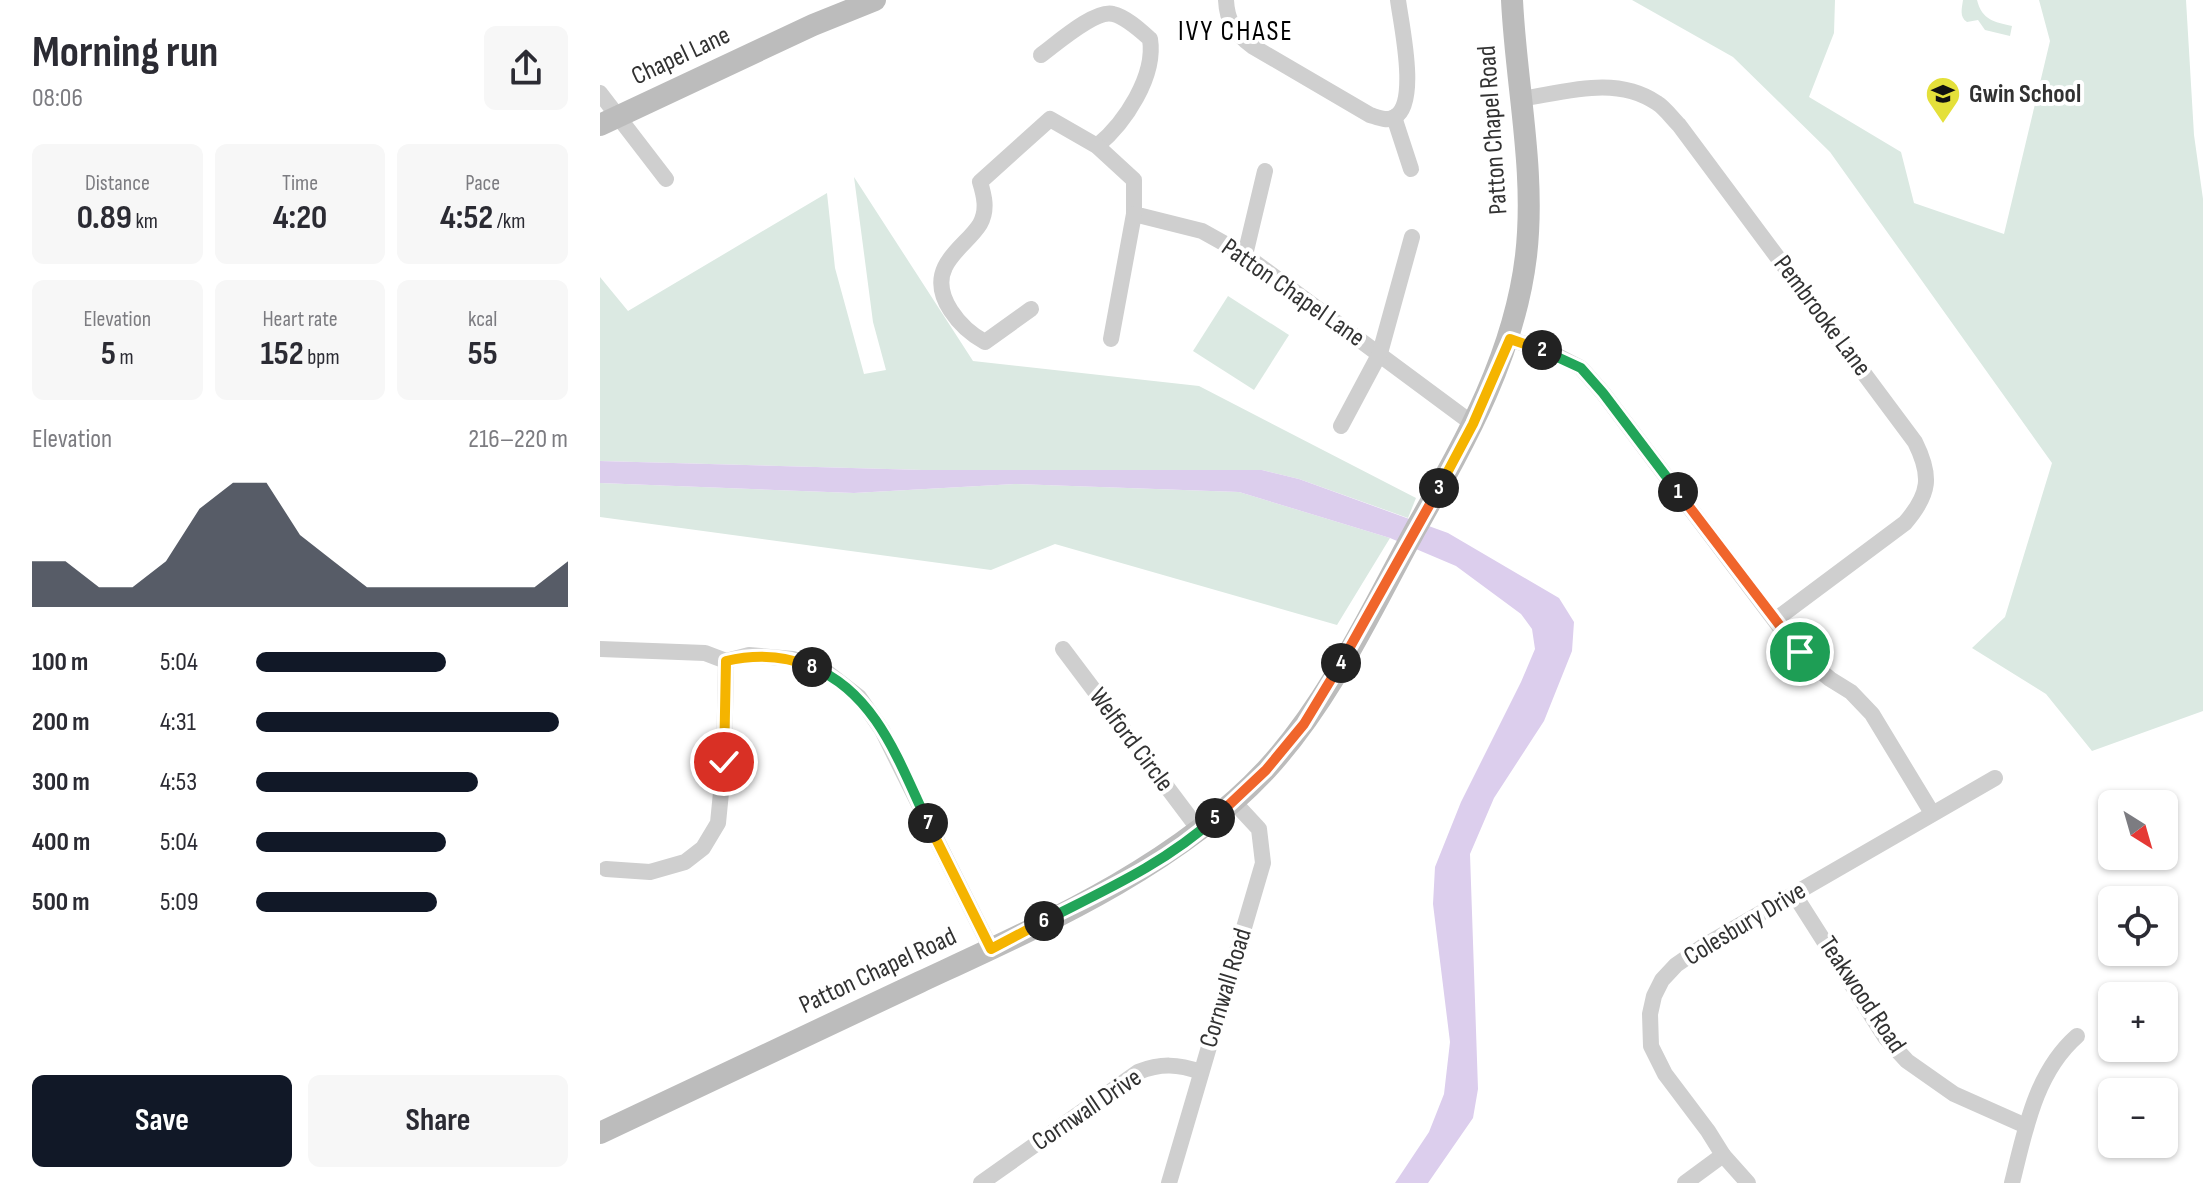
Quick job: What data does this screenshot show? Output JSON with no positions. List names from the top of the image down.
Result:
{
  "streets": {
    "street": [
      "Chapel Lane",
      "Patton Chapel Road",
      "Patton Chapel Lane",
      "Pembrooke Lane",
      "Welford Circle",
      "Colesbury Drive",
      "Cornwall Road",
      "Teakwood Road",
      "Cornwall Drive"
    ]
  },
  "crossings": [
    ["Patton Chapel Road", "Patton Chapel Lane"],
    ["Patton Chapel Road", "Pembrooke Lane"],
    ["Patton Chapel Road", "Welford Circle"],
    ["Patton Chapel Road", "Cornwall Road"],
    ["Colesbury Drive", "Teakwood Road"],
    ["Cornwall Road", "Cornwall Drive"]
  ],
  "districts": ["IVY CHASE"],
  "places": {
    "school or university": ["Gwin School"]
  },
  "north": "bottom right",
  "page": {
    "heading": ["Morning run", "08:06"],
    "stats": [
      ["Distance", "0.89 km"],
      ["Time", "4:20"],
      ["Pace", "4:52 /km"],
      ["Elevation", "5 m"],
      ["Heart rate", "152 bpm"],
      ["kcal", "55"]
    ],
    "pins": [
      "2",
      "3",
      "1",
      "4",
      "8",
      "5",
      "7",
      "6"
    ],
    "chart": ["Elevation", "216–220 m"],
    "list": [
      {
        "name": "100 m",
        "note": "5:04"
      },
      {
        "name": "200 m",
        "note": "4:31"
      },
      {
        "name": "300 m",
        "note": "4:53"
      },
      {
        "name": "400 m",
        "note": "5:04"
      },
      {
        "name": "500 m",
        "note": "5:09"
      }
    ],
    "map_buttons": ["+", "−"],
    "buttons": ["Save", "Share"]
  }
}
